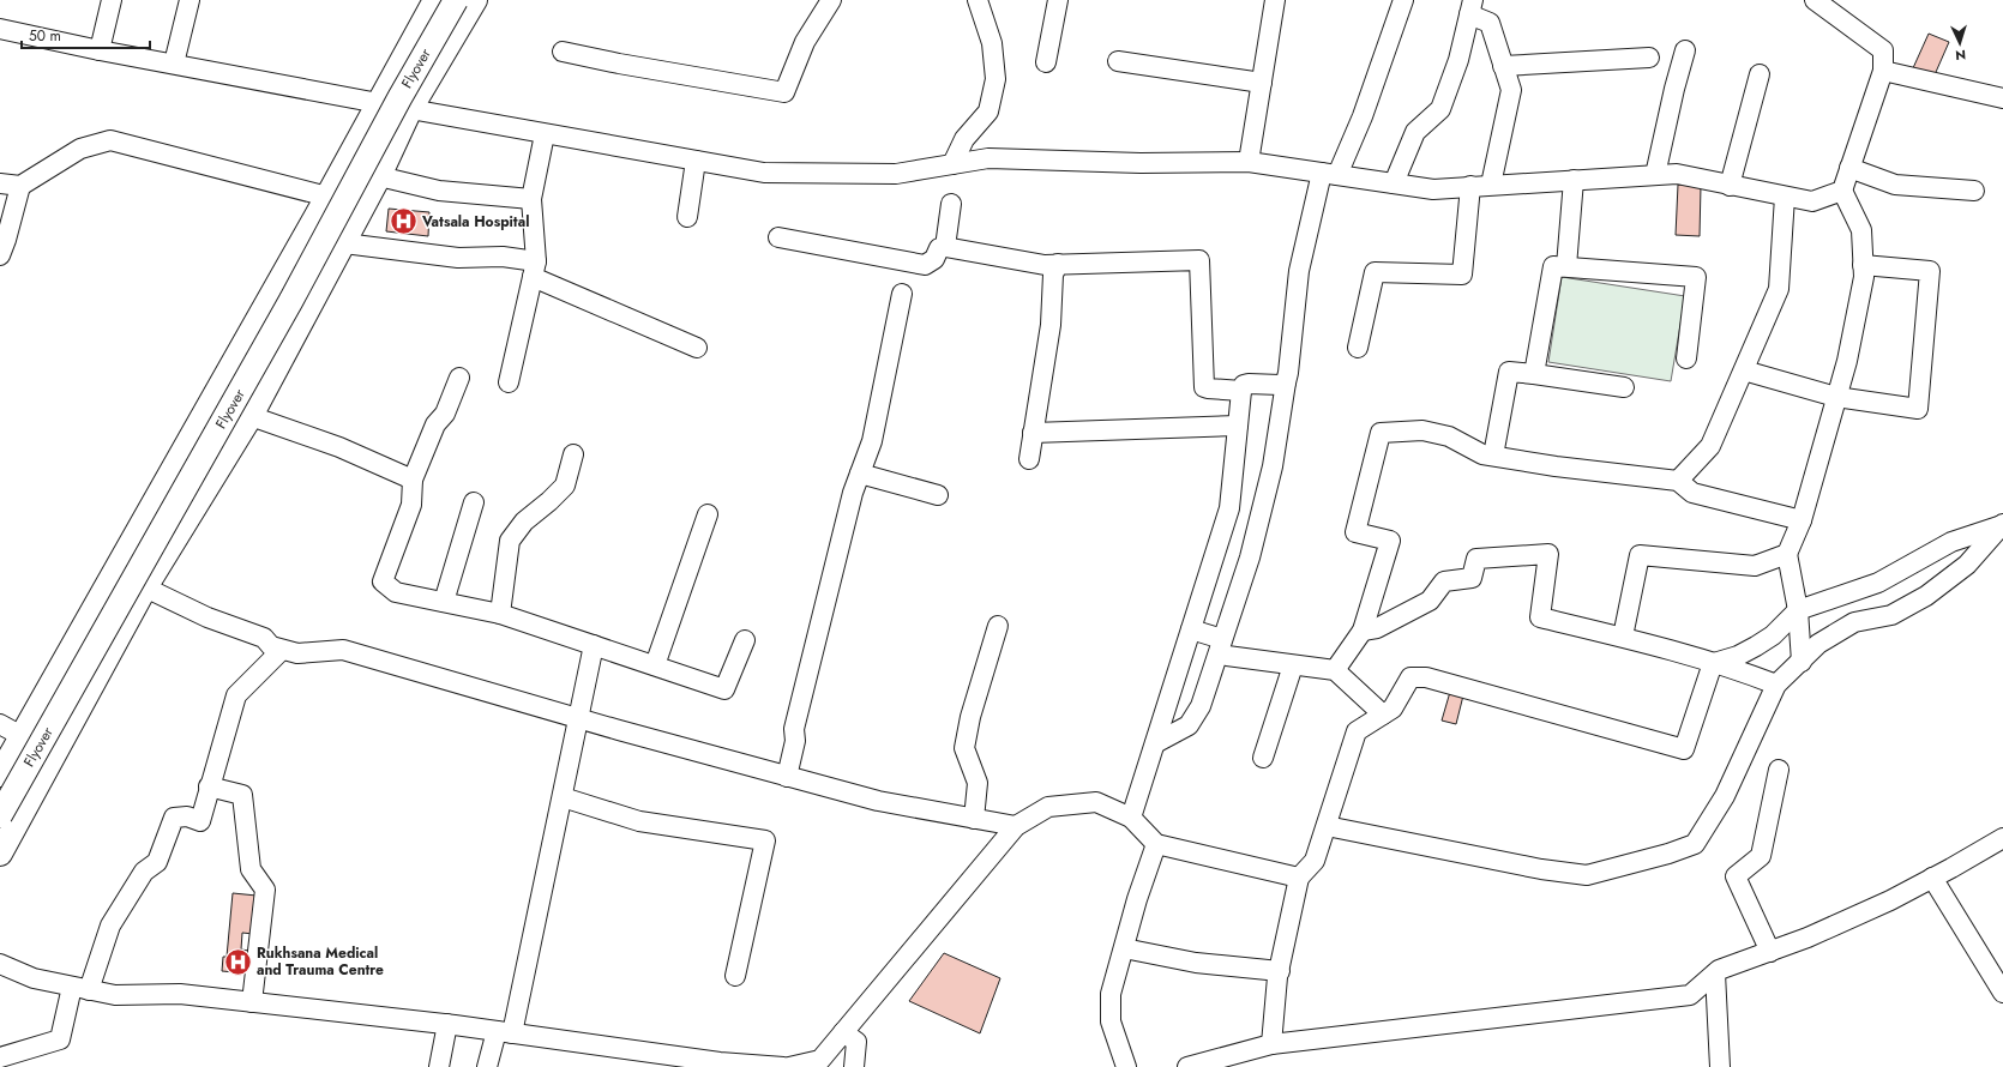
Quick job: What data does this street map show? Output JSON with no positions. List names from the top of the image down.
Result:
{
  "streets": {
    "main road": ["Flyover"]
  },
  "places": {
    "hospital": ["Vatsala Hospital", "Rukhsana Medical and Trauma Centre"]
  },
  "scale_bar": "50 m",
  "north": "bottom"
}
